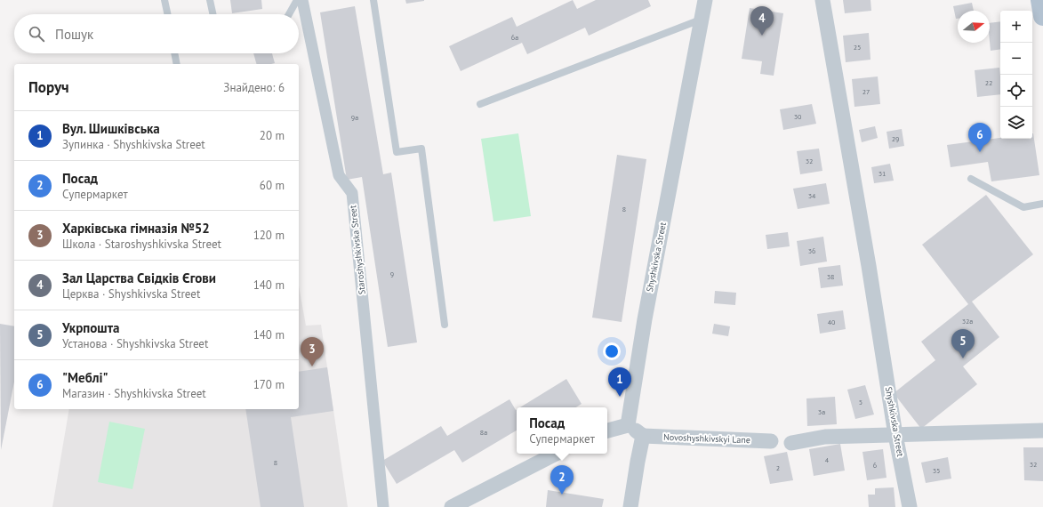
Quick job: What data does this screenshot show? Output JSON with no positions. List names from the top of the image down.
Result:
{
  "streets": {
    "street": ["Staroshyshkivska Street", "Shyshkivska Street", "Novoshyshkivskyi Lane"]
  },
  "house_numbers": [
    "6а",
    "25",
    "22",
    "27",
    "30",
    "9а",
    "29",
    "32",
    "31",
    "34",
    "8",
    "36",
    "9",
    "38",
    "32а",
    "40",
    "5",
    "3а",
    "8а",
    "4",
    "8",
    "32",
    "6",
    "2",
    "35"
  ],
  "north": "right",
  "page": {
    "pins": [
      "4",
      "6",
      "5",
      "3",
      "1",
      "2"
    ],
    "map_buttons": ["+", "−"],
    "search": "Пошук",
    "heading": ["Поруч", "Знайдено: 6"],
    "list": [
      {
        "mark": "1",
        "name": "Вул. Шишківська",
        "note": "Зупинка · Shyshkivska Street",
        "value": "20 m"
      },
      {
        "mark": "2",
        "name": "Посад",
        "note": "Супермаркет",
        "value": "60 m"
      },
      {
        "mark": "3",
        "name": "Харківська гімназія №52",
        "note": "Школа · Staroshyshkivska Street",
        "value": "120 m"
      },
      {
        "mark": "4",
        "name": "Зал Царства Свідків Єгови",
        "note": "Церква · Shyshkivska Street",
        "value": "140 m"
      },
      {
        "mark": "5",
        "name": "Укрпошта",
        "note": "Установа · Shyshkivska Street",
        "value": "140 m"
      },
      {
        "mark": "6",
        "name": "\"Меблі\"",
        "note": "Магазин · Shyshkivska Street",
        "value": "170 m"
      }
    ],
    "popup": ["Посад", "Супермаркет"]
  }
}
